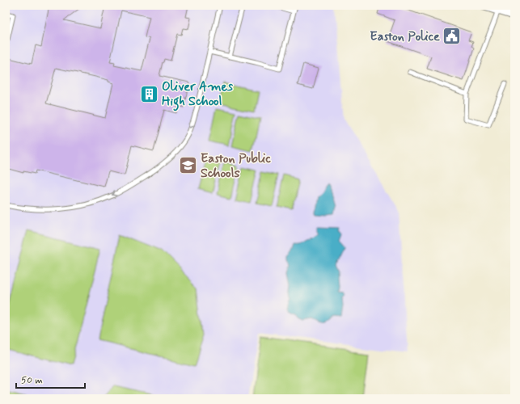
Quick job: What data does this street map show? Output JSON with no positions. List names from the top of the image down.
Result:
{
  "places": {
    "public building": ["Easton Police"],
    "building": ["Oliver Ames High School"],
    "school or university": ["Easton Public Schools"]
  },
  "scale_bar": "50 m"
}
